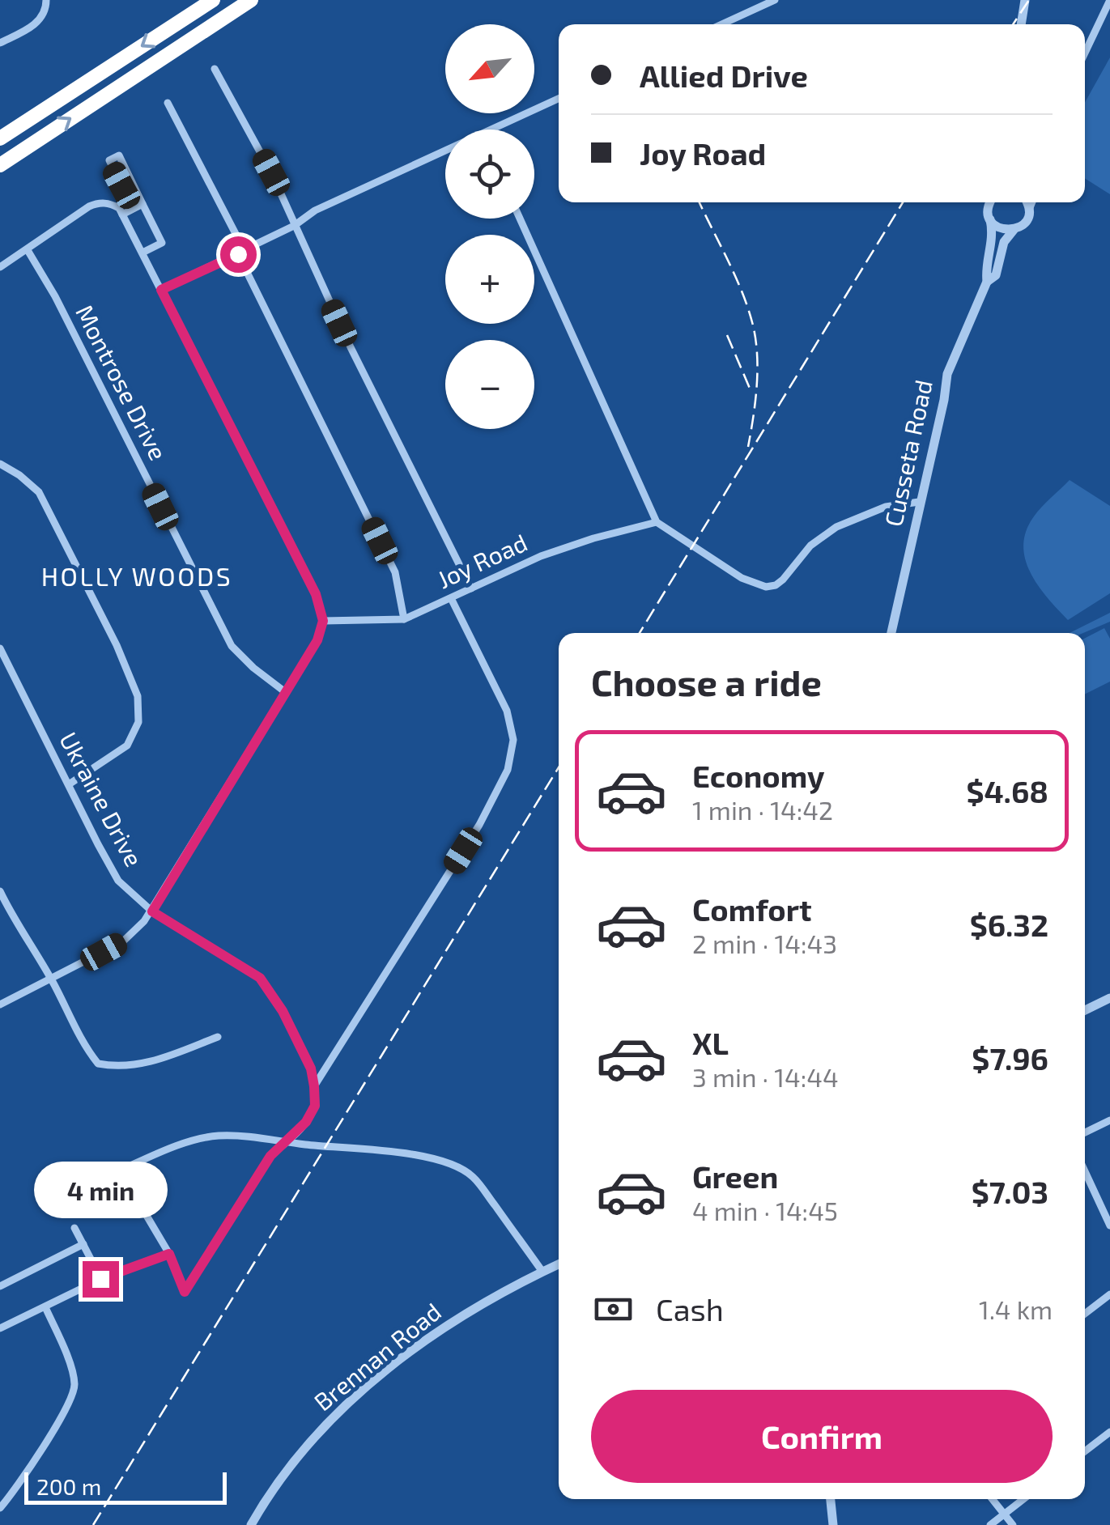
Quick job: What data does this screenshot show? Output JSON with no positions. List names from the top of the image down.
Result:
{
  "streets": {
    "street": [
      "Montrose Drive",
      "Cusseta Road",
      "Joy Road",
      "Ukraine Drive",
      "Brennan Road"
    ]
  },
  "districts": ["HOLLY WOODS"],
  "scale_bar": "200 m",
  "north": "bottom left",
  "page": {
    "map_buttons": ["+", "−"],
    "banner": ["Allied Drive", "Joy Road"],
    "heading": "Choose a ride",
    "list": [
      {
        "name": "Economy",
        "note": "1 min · 14:42",
        "value": "$4.68"
      },
      {
        "name": "Comfort",
        "note": "2 min · 14:43",
        "value": "$6.32"
      },
      {
        "name": "XL",
        "note": "3 min · 14:44",
        "value": "$7.96"
      },
      {
        "name": "Green",
        "note": "4 min · 14:45",
        "value": "$7.03"
      }
    ],
    "bubble": "4 min",
    "pay": ["Cash", "1.4 km"],
    "buttons": "Confirm",
    "scale": "200 m"
  }
}
